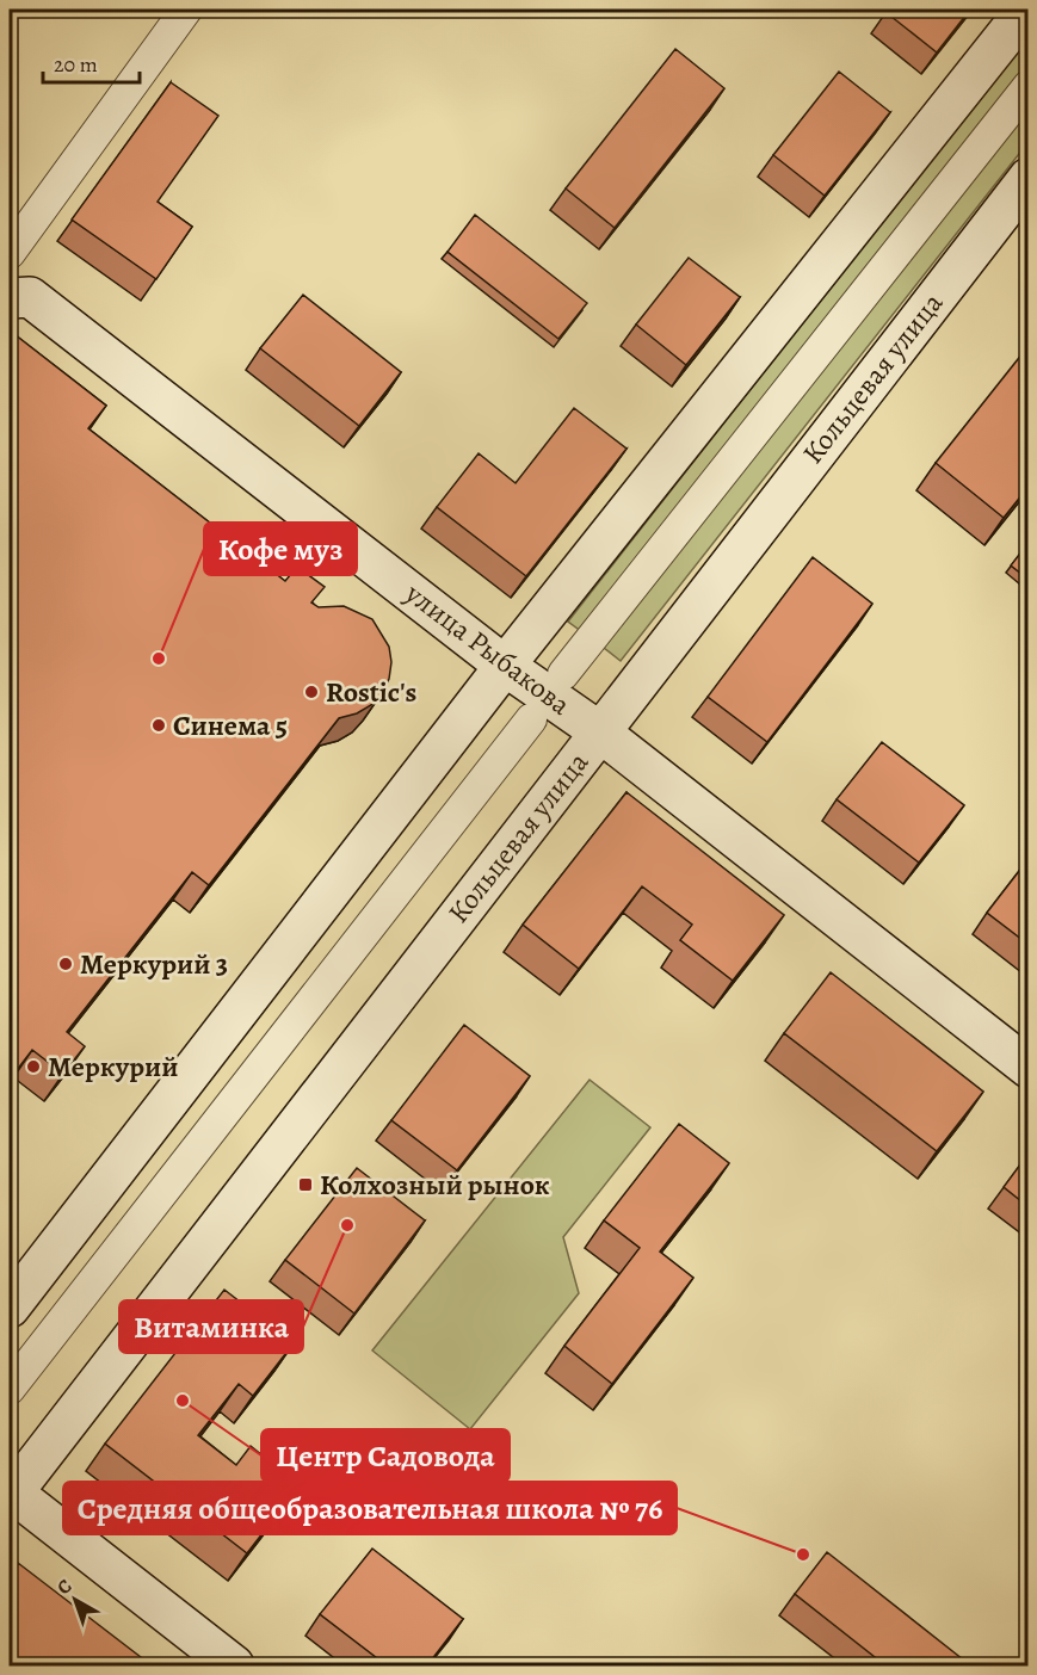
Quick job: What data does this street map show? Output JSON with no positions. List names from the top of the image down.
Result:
{
  "streets": {
    "main road": ["Кольцевая улица", "улица Рыбакова"]
  },
  "crossings": [
    ["Кольцевая улица", "улица Рыбакова"]
  ],
  "places": {
    "other": [
      "Кофе муз",
      "Rostic's",
      "Синема 5",
      "Меркурий 3",
      "Меркурий",
      "Витаминка",
      "Центр Садовода",
      "Средняя общеобразовательная школа № 76"
    ],
    "transit": ["Колхозный рынок"]
  },
  "scale_bar": "20 m",
  "north": "top left"
}
